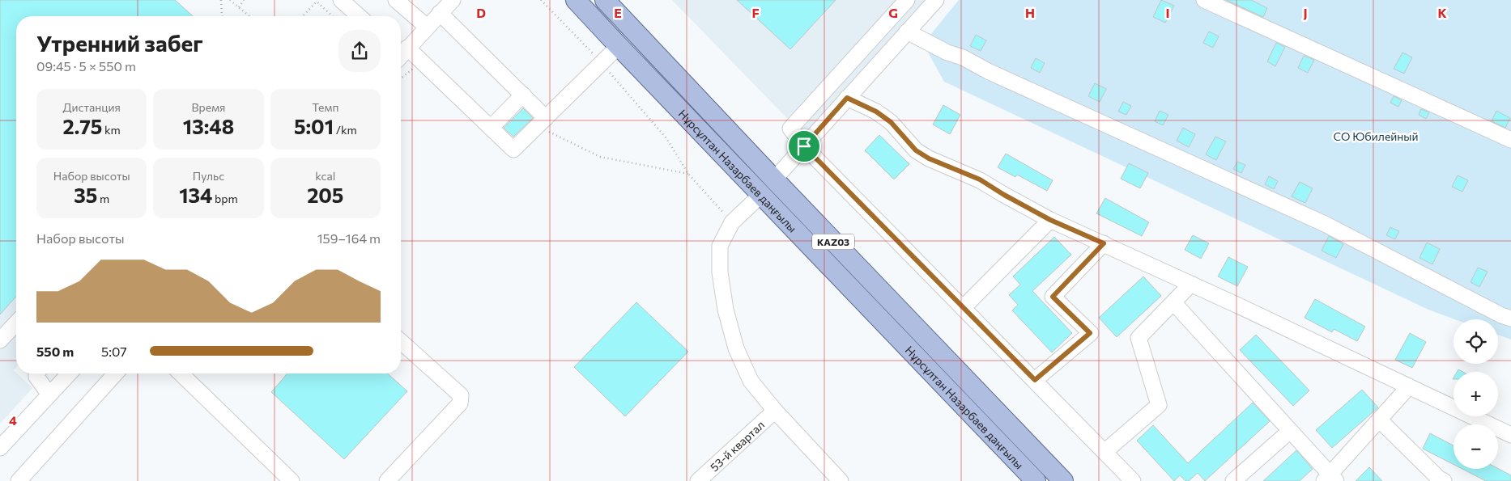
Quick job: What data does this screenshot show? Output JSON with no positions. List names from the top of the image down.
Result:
{
  "streets": {
    "main road": ["Нұрсұлтан Назарбаев даңғылы", "KАZ03"],
    "street": ["53-й квартал"]
  },
  "parks": ["СО Юбилейный"],
  "page": {
    "heading": ["Утренний забег", "09:45 · 5 × 550 m"],
    "stats": [
      ["Дистанция", "2.75 km"],
      ["Время", "13:48"],
      ["Темп", "5:01 /km"],
      ["Набор высоты", "35 m"],
      ["Пульс", "134 bpm"],
      ["kcal", "205"]
    ],
    "chart": ["Набор высоты", "159–164 m"],
    "map_buttons": ["+", "−"],
    "list": [
      {
        "name": "550 m",
        "note": "5:07"
      }
    ]
  },
  "grid": {
    "columns": [
      "D",
      "E",
      "F",
      "G",
      "H",
      "I",
      "J",
      "K"
    ],
    "rows": ["4"]
  }
}
